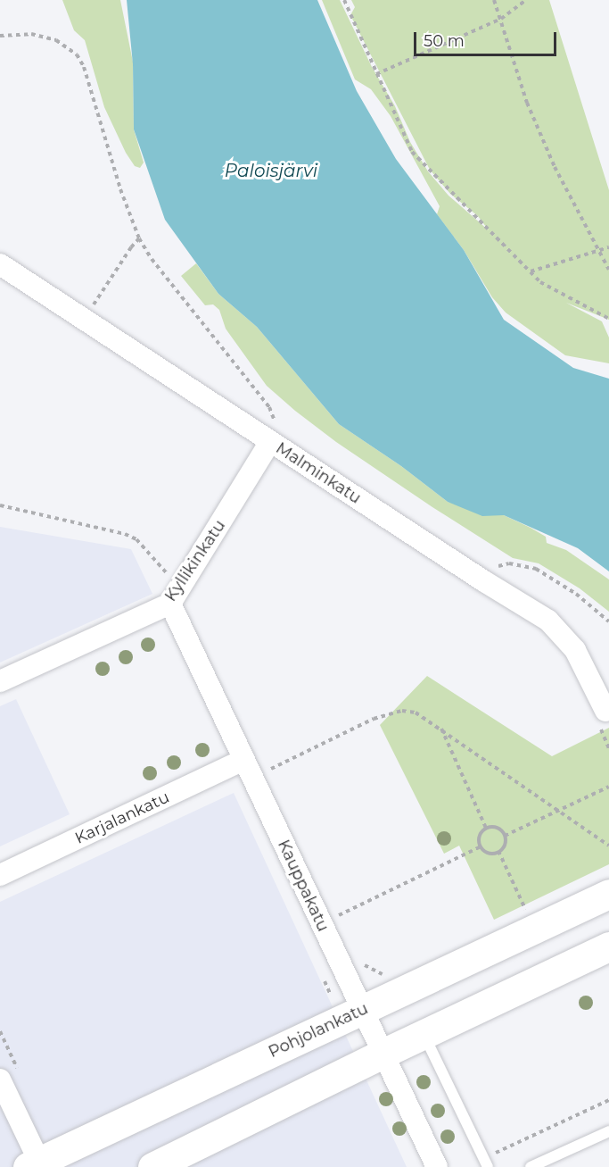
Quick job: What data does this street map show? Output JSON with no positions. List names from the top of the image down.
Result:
{
  "streets": {
    "main road": ["Pohjolankatu"],
    "street": [
      "Malminkatu",
      "Kyllikinkatu",
      "Karjalankatu",
      "Kauppakatu"
    ]
  },
  "crossings": [
    ["Malminkatu", "Kyllikinkatu"],
    ["Kyllikinkatu", "Kauppakatu"],
    ["Karjalankatu", "Kauppakatu"],
    ["Kauppakatu", "Pohjolankatu"]
  ],
  "water": ["Paloisjärvi"],
  "scale_bar": "50 m"
}
